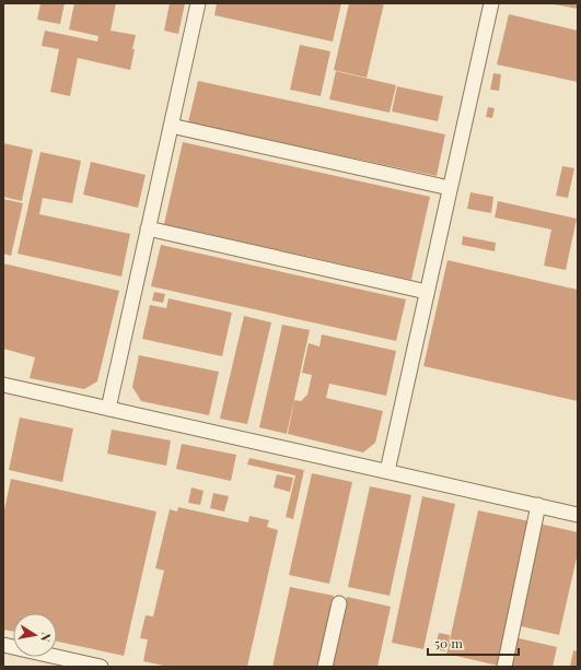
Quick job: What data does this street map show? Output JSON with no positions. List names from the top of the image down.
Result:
{
  "scale_bar": "50 m",
  "north": "right"
}
